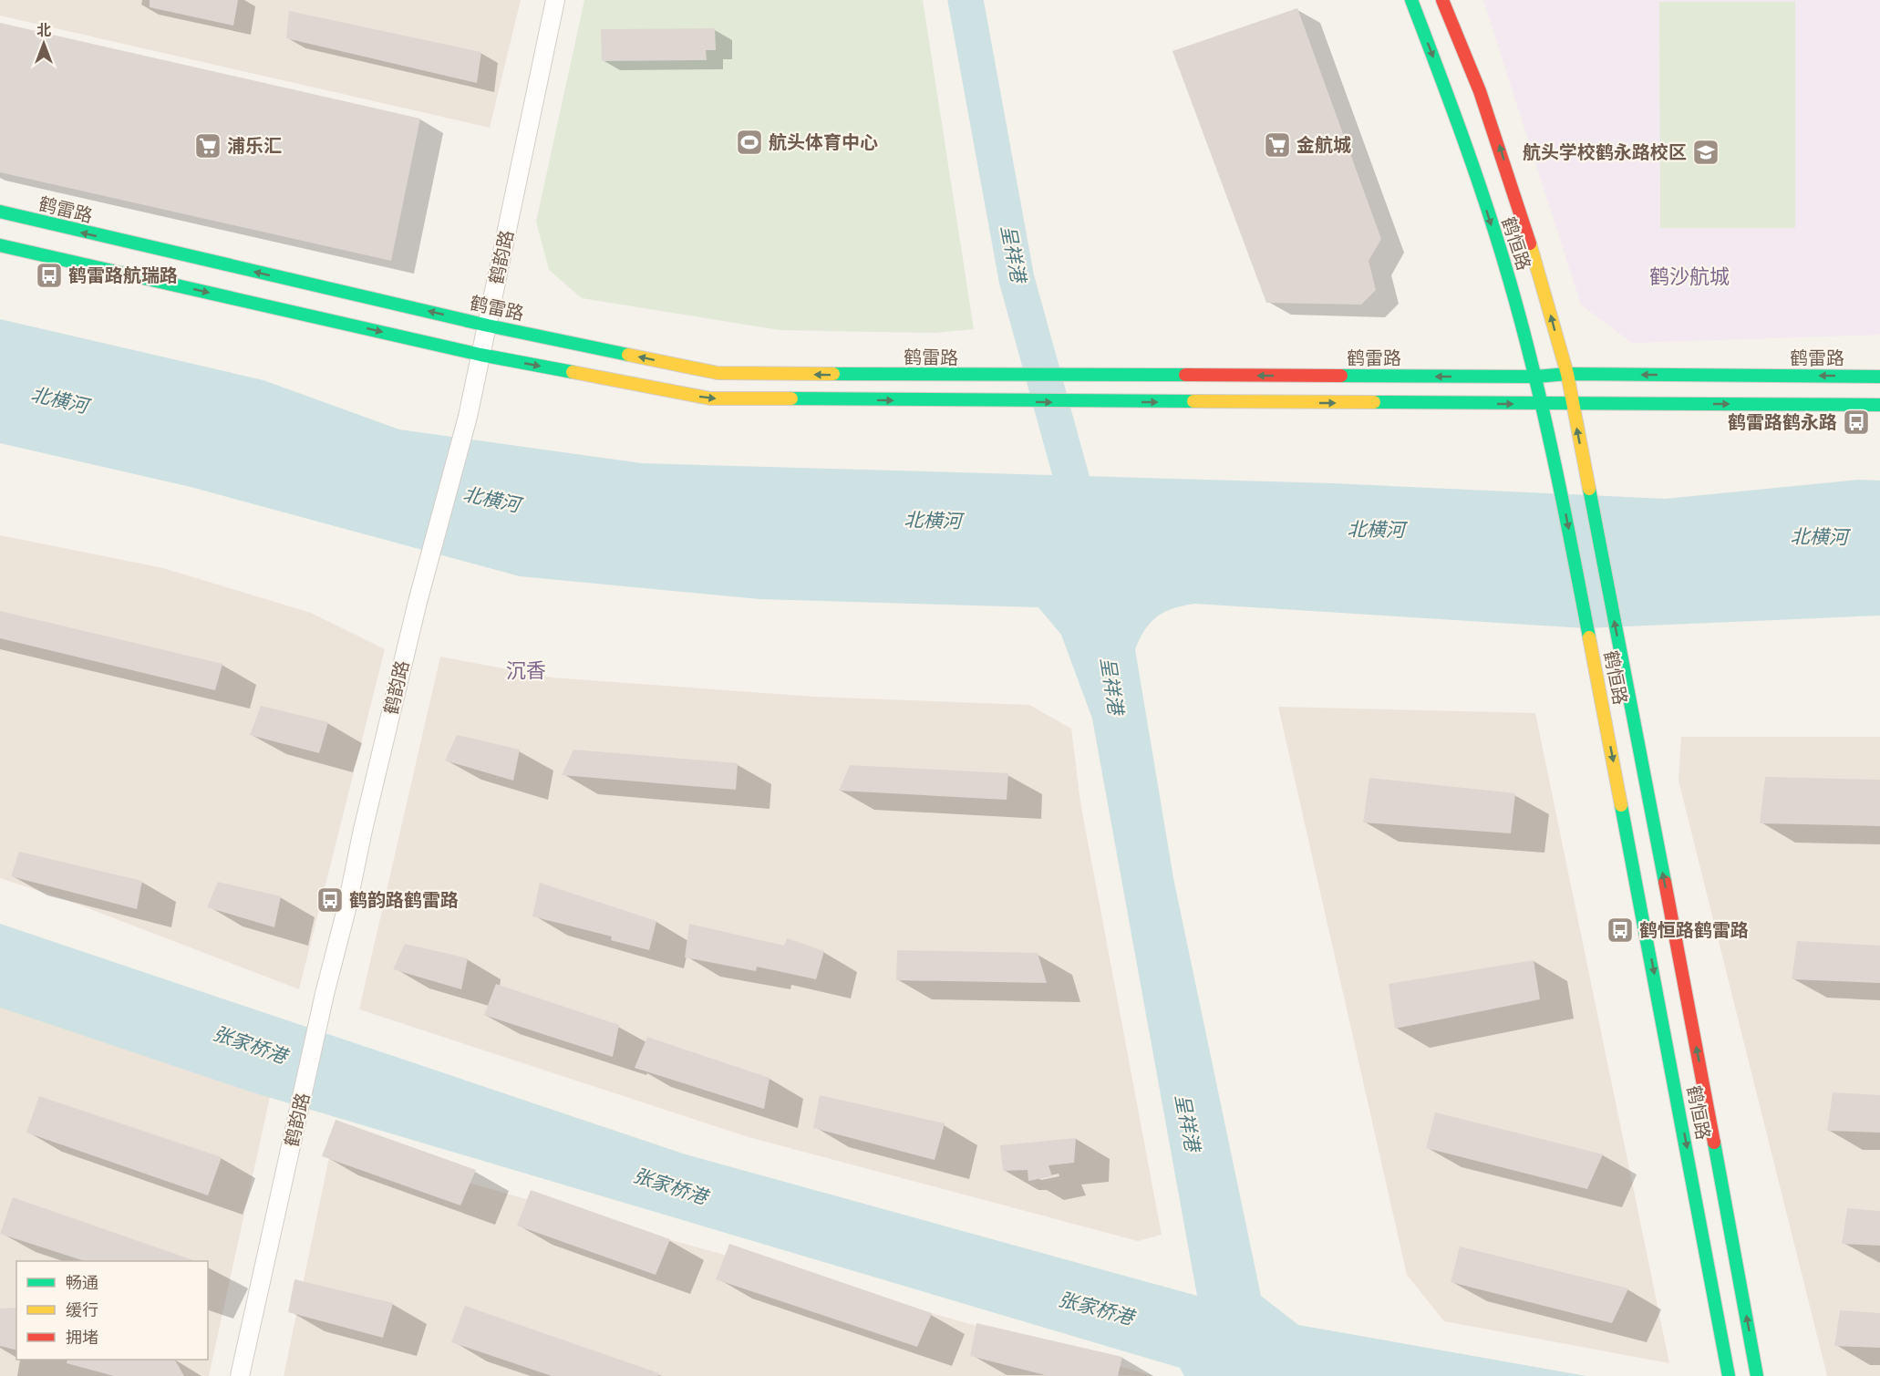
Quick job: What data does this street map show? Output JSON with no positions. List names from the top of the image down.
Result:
{
  "streets": {
    "street": ["鹤雷路", "鹤恒路", "鹤韵路"]
  },
  "crossings": [
    ["鹤雷路", "鹤恒路"],
    ["鹤雷路", "鹤韵路"]
  ],
  "districts": ["鹤沙航城", "沉香"],
  "water": ["呈祥港", "北横河", "张家桥港"],
  "places": {
    "sports": ["航头体育中心"],
    "supermarket": ["金航城", "浦乐汇"],
    "school or university": ["航头学校鹤永路校区"],
    "bus stop": [
      "鹤雷路航瑞路",
      "鹤雷路鹤永路",
      "鹤韵路鹤雷路",
      "鹤恒路鹤雷路"
    ]
  },
  "legend": ["畅通", "缓行", "拥堵"],
  "north": "top"
}
